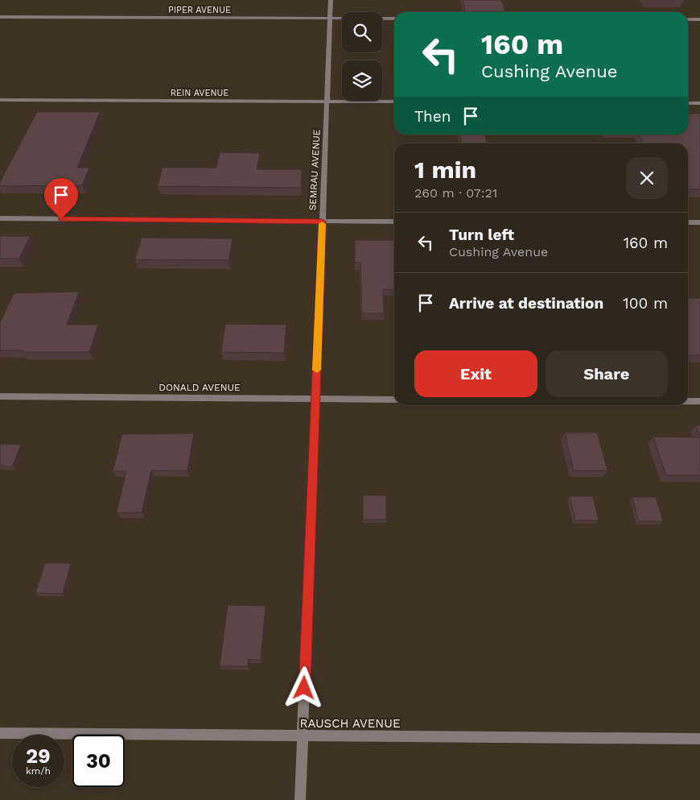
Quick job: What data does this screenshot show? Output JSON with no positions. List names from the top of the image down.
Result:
{
  "streets": {
    "street": [
      "PIPER AVENUE",
      "REIN AVENUE",
      "SEMRAU AVENUE",
      "DONALD AVENUE",
      "RAUSCH AVENUE"
    ]
  },
  "crossings": [
    ["PIPER AVENUE", "SEMRAU AVENUE"],
    ["REIN AVENUE", "SEMRAU AVENUE"],
    ["SEMRAU AVENUE", "DONALD AVENUE"],
    ["SEMRAU AVENUE", "RAUSCH AVENUE"]
  ],
  "page": {
    "turn": ["160 m", "Cushing Avenue"],
    "then": "Then",
    "heading": ["1 min", "260 m · 07:21"],
    "list": [
      {
        "name": "Turn left",
        "note": "Cushing Avenue",
        "value": "160 m"
      },
      {
        "name": "Arrive at destination",
        "value": "100 m"
      }
    ],
    "buttons": ["Exit", "Share"],
    "speed": "29 km/h",
    "limit": "30"
  }
}
